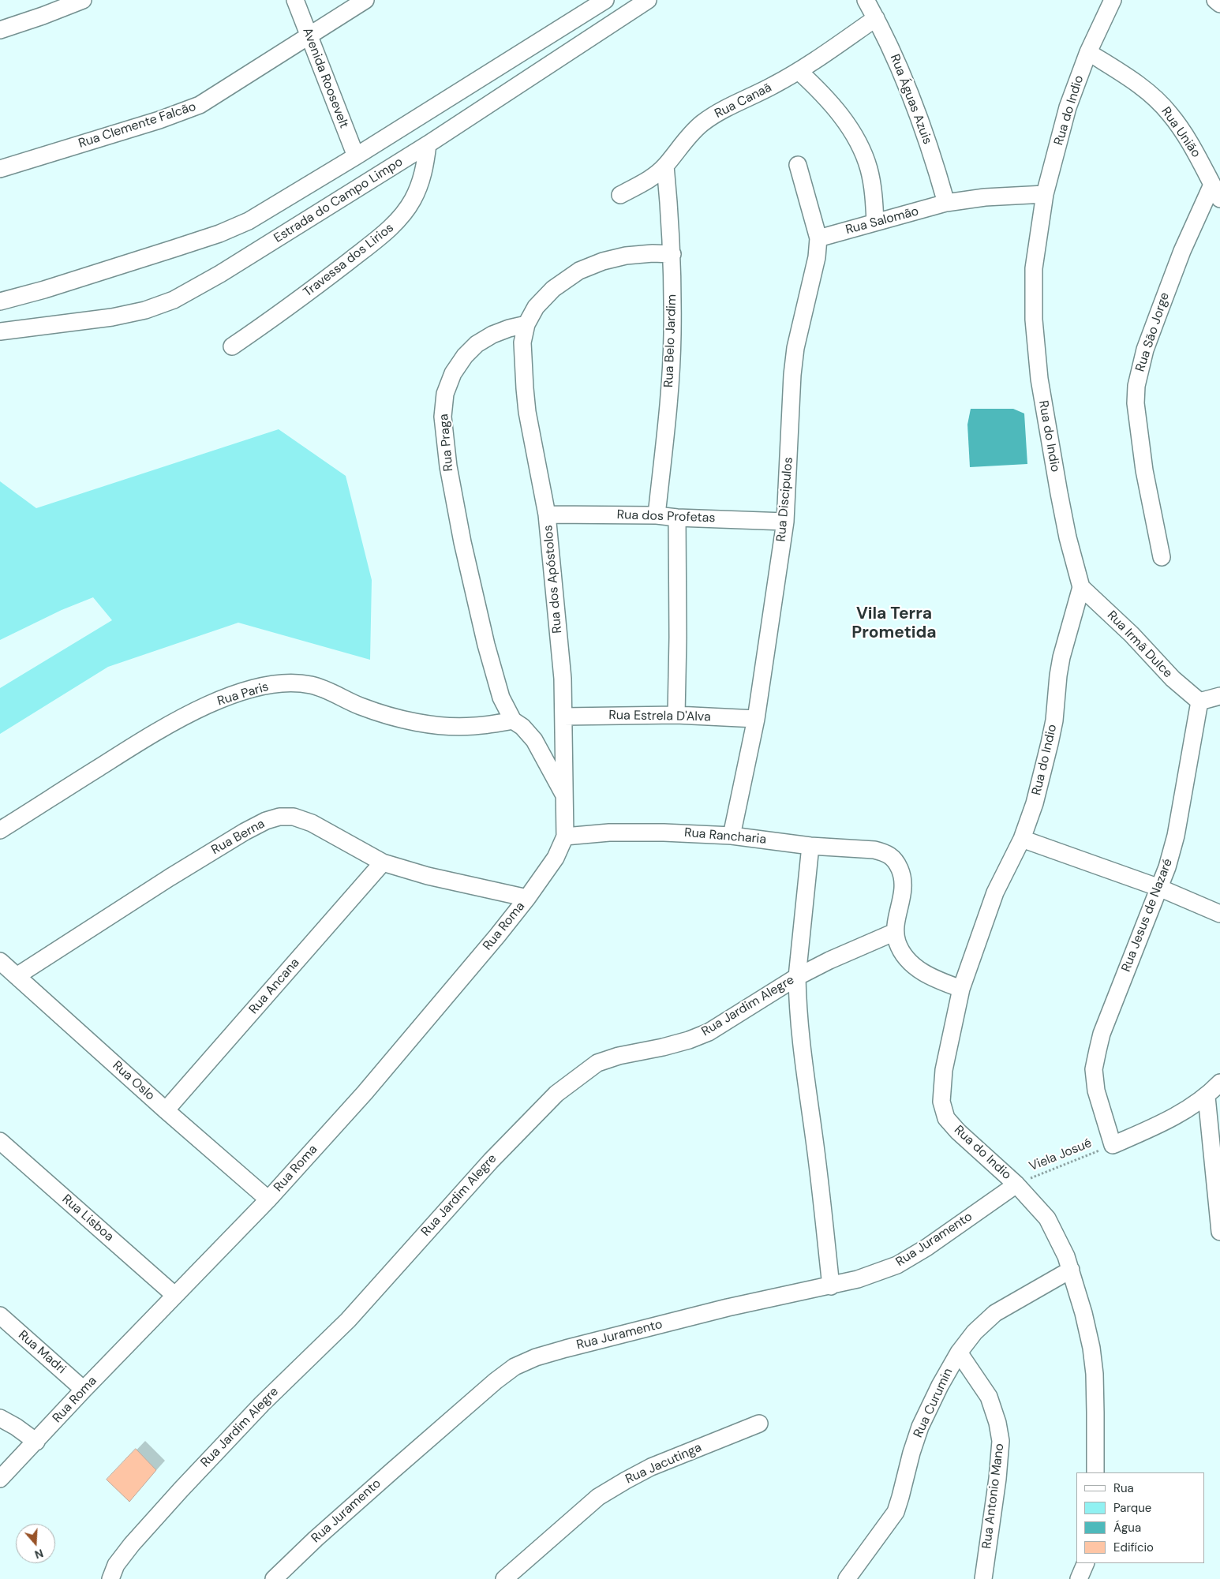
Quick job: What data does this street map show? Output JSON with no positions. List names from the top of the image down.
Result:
{
  "streets": {
    "street": [
      "Avenida Roosevelt",
      "Rua Águas Azuis",
      "Rua Canaã",
      "Rua do Indio",
      "Rua Clemente Falcão",
      "Rua União",
      "Estrada do Campo Limpo",
      "Rua Salomão",
      "Travessa dos Lirios",
      "Rua São Jorge",
      "Rua Belo Jardim",
      "Rua Praga",
      "Rua Discipulos",
      "Rua dos Profetas",
      "Rua dos Apóstolos",
      "Rua Irmã Dulce",
      "Rua Paris",
      "Rua Estrela D'Alva",
      "Rua Rancharia",
      "Rua Berna",
      "Rua Jesus de Nazaré",
      "Rua Roma",
      "Rua Ancana",
      "Rua Jardim Alegre",
      "Rua Oslo",
      "Rua Lisboa",
      "Rua Juramento",
      "Rua Madri",
      "Rua Curumin",
      "Rua Jacutinga",
      "Rua Antonio Mano"
    ],
    "path": ["Viela Josué"]
  },
  "crossings": [
    ["Avenida Roosevelt", "Rua Clemente Falcão"],
    ["Rua Águas Azuis", "Rua Canaã"],
    ["Rua Águas Azuis", "Rua Salomão"],
    ["Rua Canaã", "Rua Belo Jardim"],
    ["Rua do Indio", "Rua União"],
    ["Rua do Indio", "Rua Salomão"],
    ["Rua do Indio", "Rua Irmã Dulce"],
    ["Rua do Indio", "Viela Josué"],
    ["Rua do Indio", "Rua Juramento"],
    ["Rua do Indio", "Rua Curumin"],
    ["Rua União", "Rua São Jorge"],
    ["Estrada do Campo Limpo", "Travessa dos Lirios"],
    ["Rua Salomão", "Rua Discipulos"],
    ["Rua Belo Jardim", "Rua dos Profetas"],
    ["Rua Praga", "Rua dos Apóstolos"],
    ["Rua Praga", "Rua Paris"],
    ["Rua Discipulos", "Rua dos Profetas"],
    ["Rua Discipulos", "Rua Estrela D'Alva"],
    ["Rua Discipulos", "Rua Rancharia"],
    ["Rua dos Profetas", "Rua dos Apóstolos"],
    ["Rua dos Apóstolos", "Rua Estrela D'Alva"],
    ["Rua dos Apóstolos", "Rua Rancharia"],
    ["Rua dos Apóstolos", "Rua Roma"],
    ["Rua Irmã Dulce", "Rua Jesus de Nazaré"],
    ["Rua Rancharia", "Rua Roma"],
    ["Rua Rancharia", "Rua Jardim Alegre"],
    ["Rua Berna", "Rua Roma"],
    ["Rua Berna", "Rua Ancana"],
    ["Rua Berna", "Rua Oslo"],
    ["Rua Jesus de Nazaré", "Viela Josué"],
    ["Rua Roma", "Rua Oslo"],
    ["Rua Roma", "Rua Lisboa"],
    ["Rua Roma", "Rua Madri"],
    ["Rua Ancana", "Rua Oslo"],
    ["Viela Josué", "Rua Juramento"],
    ["Rua Curumin", "Rua Antonio Mano"]
  ],
  "districts": ["Vila Terra Prometida"],
  "legend": [
    "Rua",
    "Parque",
    "Água",
    "Edifício"
  ],
  "north": "bottom"
}
